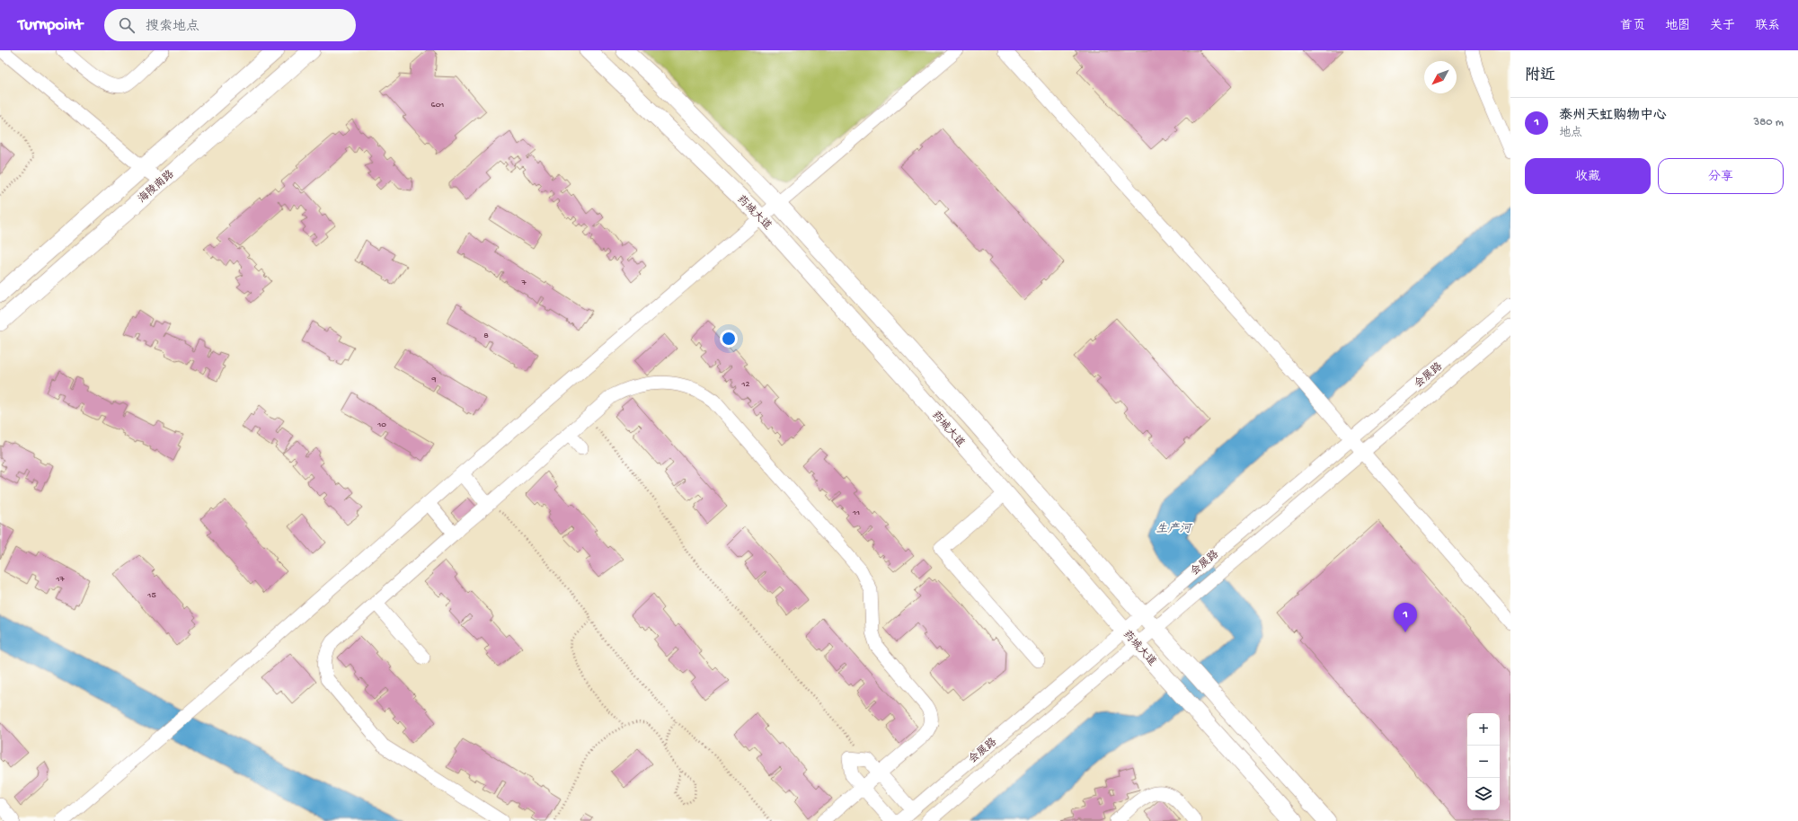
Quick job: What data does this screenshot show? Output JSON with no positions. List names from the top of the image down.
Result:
{
  "streets": {
    "main road": ["海陵南路", "药城大道"],
    "street": ["会展路"]
  },
  "crossings": [
    ["药城大道", "会展路"]
  ],
  "water": ["生产河"],
  "house_numbers": [
    "601",
    "7",
    "8",
    "9",
    "12",
    "10",
    "11",
    "17",
    "15"
  ],
  "north": "bottom left",
  "page": {
    "header": "Turnpoint",
    "search": "搜索地点",
    "nav": [
      "首页",
      "地图",
      "关于",
      "联系"
    ],
    "heading": "附近",
    "list": [
      {
        "mark": "1",
        "name": "泰州天虹购物中心",
        "note": "地点",
        "value": "380 m"
      }
    ],
    "buttons": ["收藏", "分享"],
    "pins": "1",
    "map_buttons": ["+", "−"]
  }
}
